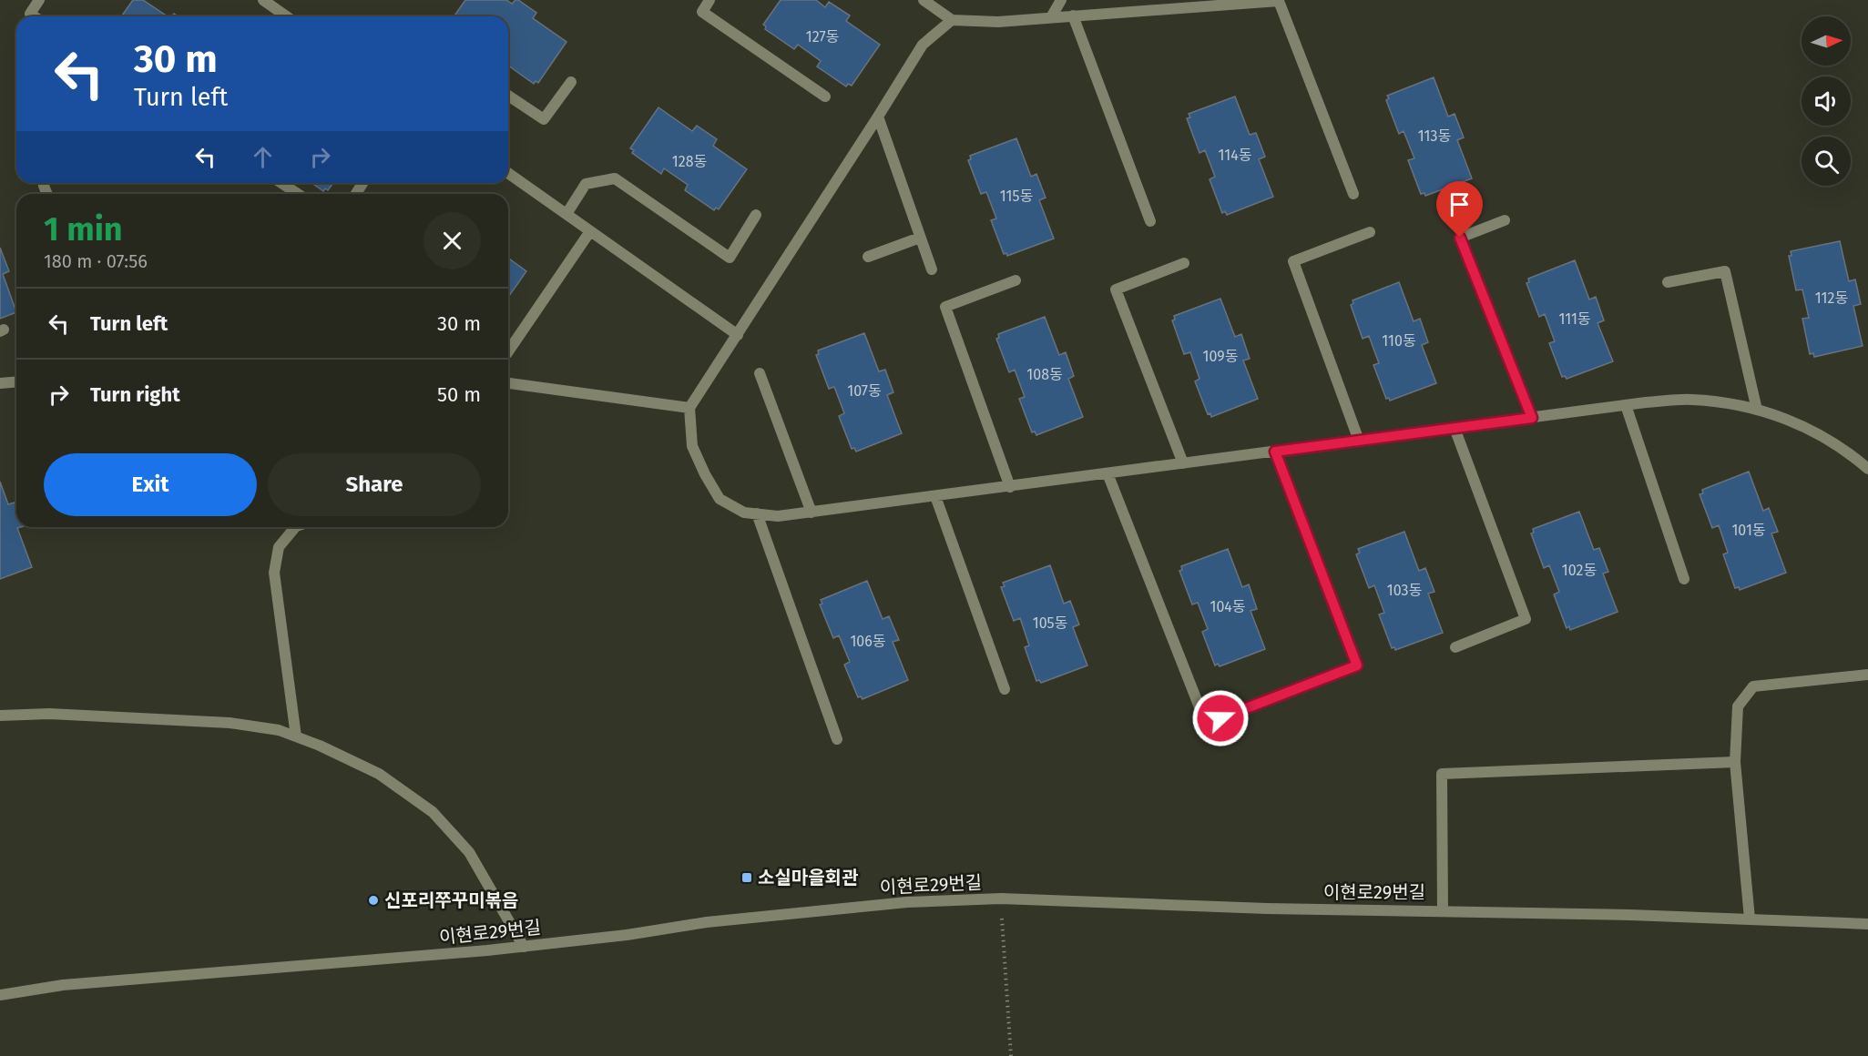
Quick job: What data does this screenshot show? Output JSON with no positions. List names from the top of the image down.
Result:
{
  "streets": {
    "street": ["이현로29번길"]
  },
  "places": {
    "transit": ["소실마을회관"],
    "other": ["신포리쭈꾸미볶음"]
  },
  "house_numbers": [
    "127동",
    "113동",
    "114동",
    "128동",
    "115동",
    "112동",
    "111동",
    "110동",
    "109동",
    "108동",
    "107동",
    "101동",
    "102동",
    "103동",
    "104동",
    "105동",
    "106동"
  ],
  "north": "right",
  "page": {
    "turn": ["30 m", "Turn left"],
    "heading": ["1 min", "180 m · 07:56"],
    "list": [
      {
        "name": "Turn left",
        "value": "30 m"
      },
      {
        "name": "Turn right",
        "value": "50 m"
      }
    ],
    "buttons": ["Exit", "Share"]
  }
}
